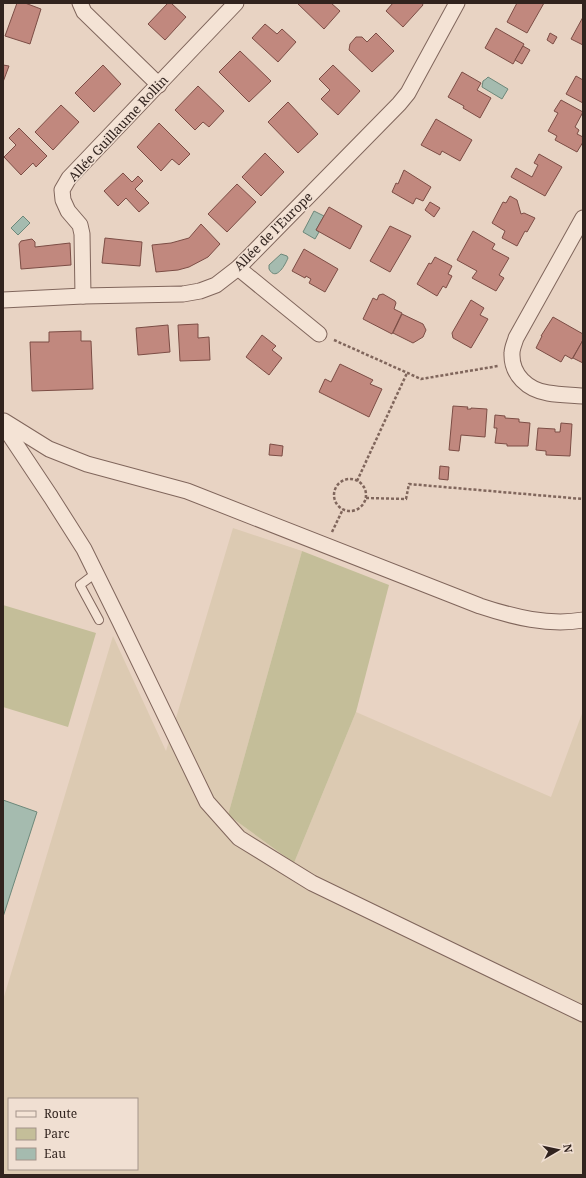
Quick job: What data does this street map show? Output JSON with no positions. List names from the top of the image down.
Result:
{
  "streets": {
    "street": ["Allée Guillaume Rollin", "Allée de l'Europe"]
  },
  "crossings": [
    ["Allée Guillaume Rollin", "Allée de l'Europe"]
  ],
  "legend": ["Route", "Parc", "Eau"],
  "north": "right"
}
